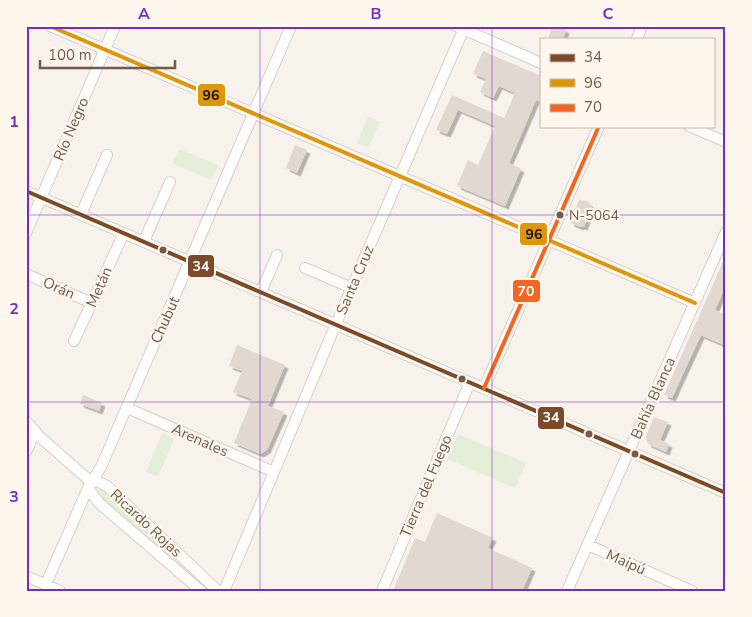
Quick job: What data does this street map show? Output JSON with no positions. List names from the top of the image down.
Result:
{
  "streets": {
    "street": [
      "Río Negro",
      "Santa Cruz",
      "Metán",
      "Orán",
      "Chubut",
      "Bahía Blanca",
      "Arenales",
      "Tierra del Fuego",
      "Ricardo Rojas",
      "Maipú"
    ]
  },
  "crossings": [
    ["Santa Cruz", "Arenales"],
    ["Metán", "Orán"],
    ["Chubut", "Arenales"],
    ["Chubut", "Ricardo Rojas"],
    ["Bahía Blanca", "Maipú"]
  ],
  "places": ["N-5064"],
  "lines": ["transit line 96", "transit line 70", "transit line 34"],
  "legend": ["34", "96", "70"],
  "scale_bar": "100 m",
  "grid": {
    "columns": ["A", "B", "C"],
    "rows": ["1", "2", "3"]
  }
}
